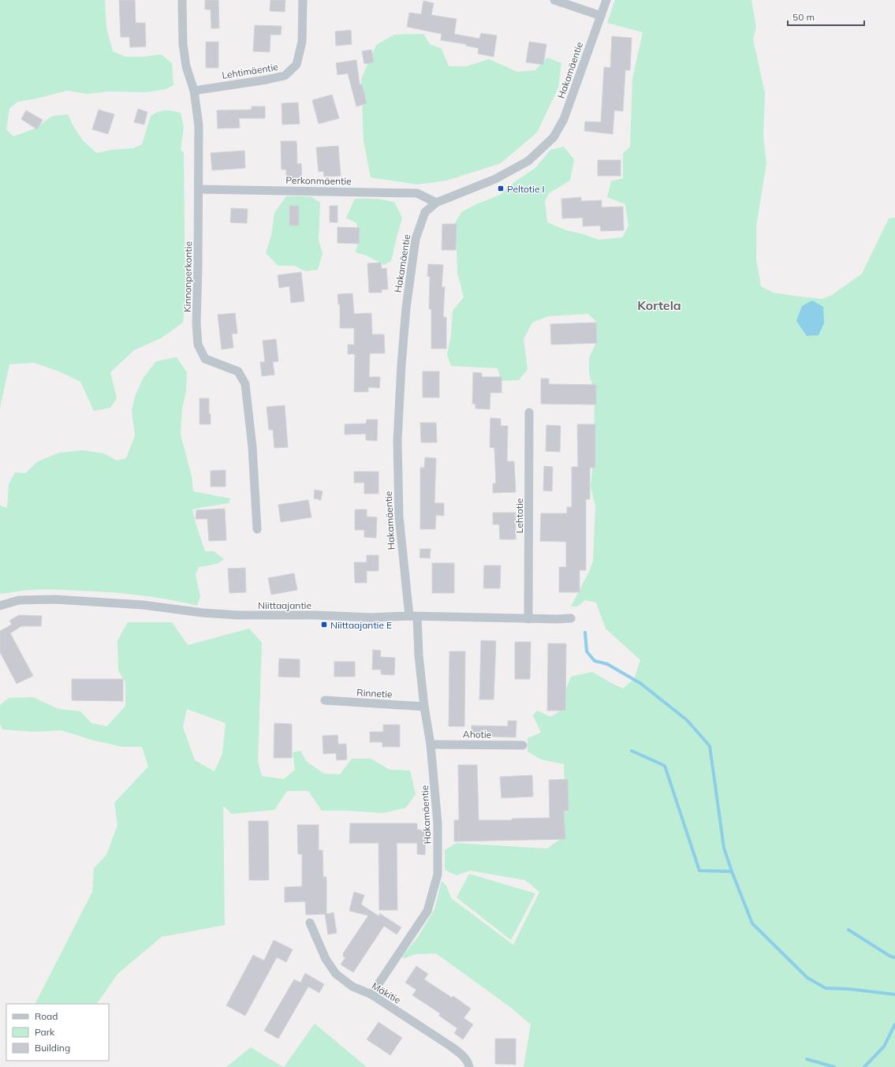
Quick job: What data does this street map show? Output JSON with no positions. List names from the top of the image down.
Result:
{
  "streets": {
    "street": [
      "Hakamäentie",
      "Lehtimäentie",
      "Perkonmäentie",
      "Kinnonperkontie",
      "Lehtotie",
      "Niittaajantie",
      "Rinnetie",
      "Ahotie",
      "Mäkitie"
    ]
  },
  "crossings": [
    ["Hakamäentie", "Perkonmäentie"],
    ["Hakamäentie", "Niittaajantie"],
    ["Hakamäentie", "Rinnetie"],
    ["Hakamäentie", "Ahotie"],
    ["Hakamäentie", "Mäkitie"],
    ["Lehtimäentie", "Kinnonperkontie"],
    ["Perkonmäentie", "Kinnonperkontie"],
    ["Lehtotie", "Niittaajantie"]
  ],
  "districts": ["Kortela"],
  "places": {
    "transit": ["Peltotie I", "Niittaajantie E"]
  },
  "legend": ["Road", "Park", "Building"],
  "scale_bar": "50 m"
}
